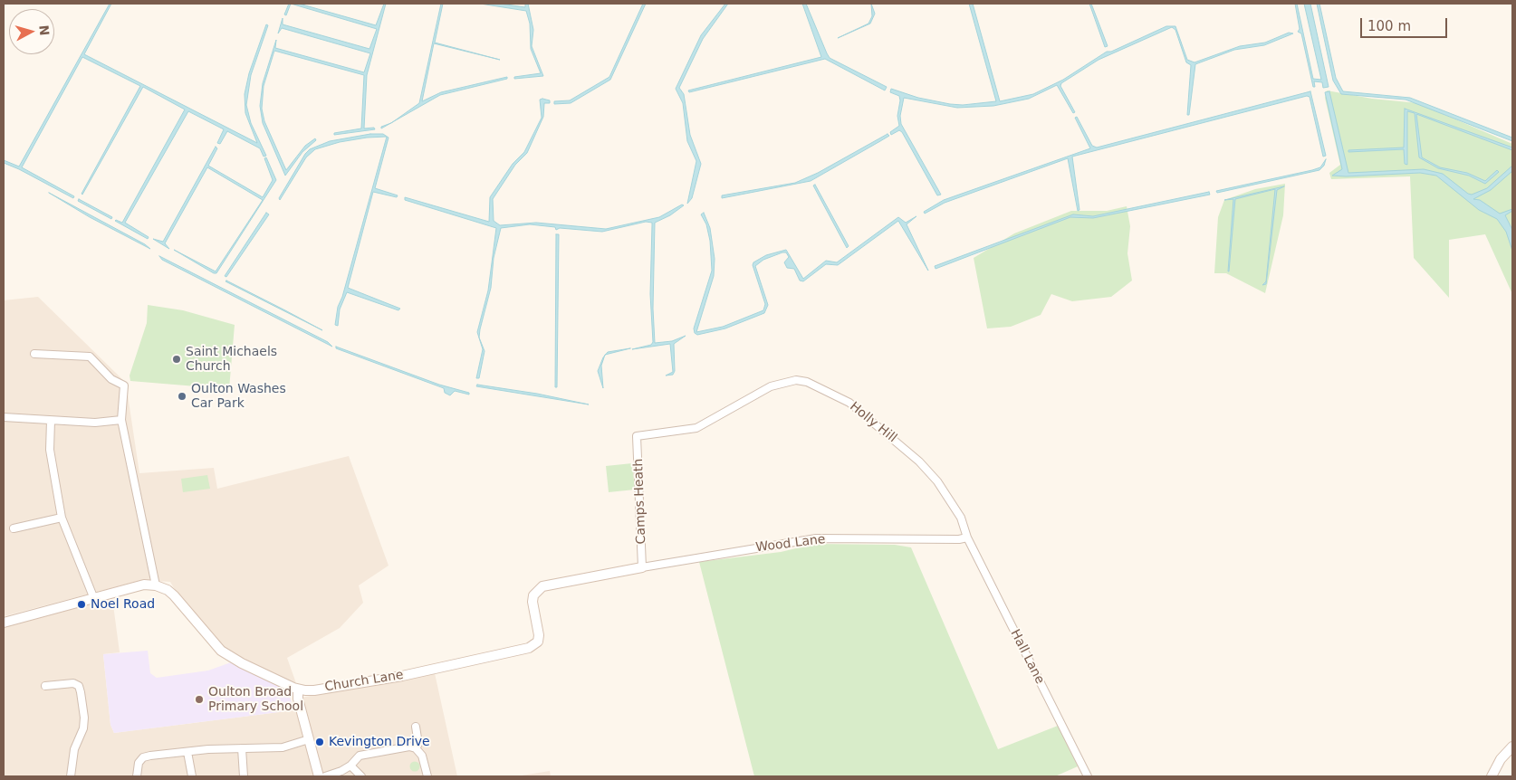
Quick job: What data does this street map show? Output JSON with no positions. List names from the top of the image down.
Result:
{
  "streets": {
    "street": [
      "Holly Hill",
      "Camps Heath",
      "Wood Lane",
      "Hall Lane",
      "Church Lane"
    ]
  },
  "crossings": [
    ["Holly Hill", "Camps Heath"],
    ["Holly Hill", "Wood Lane"],
    ["Holly Hill", "Hall Lane"],
    ["Camps Heath", "Wood Lane"],
    ["Camps Heath", "Church Lane"],
    ["Wood Lane", "Hall Lane"],
    ["Wood Lane", "Church Lane"]
  ],
  "places": [
    "Saint Michaels Church",
    "Oulton Washes Car Park",
    "Noel Road",
    "Oulton Broad Primary School",
    "Kevington Drive"
  ],
  "scale_bar": "100 m",
  "north": "right"
}
